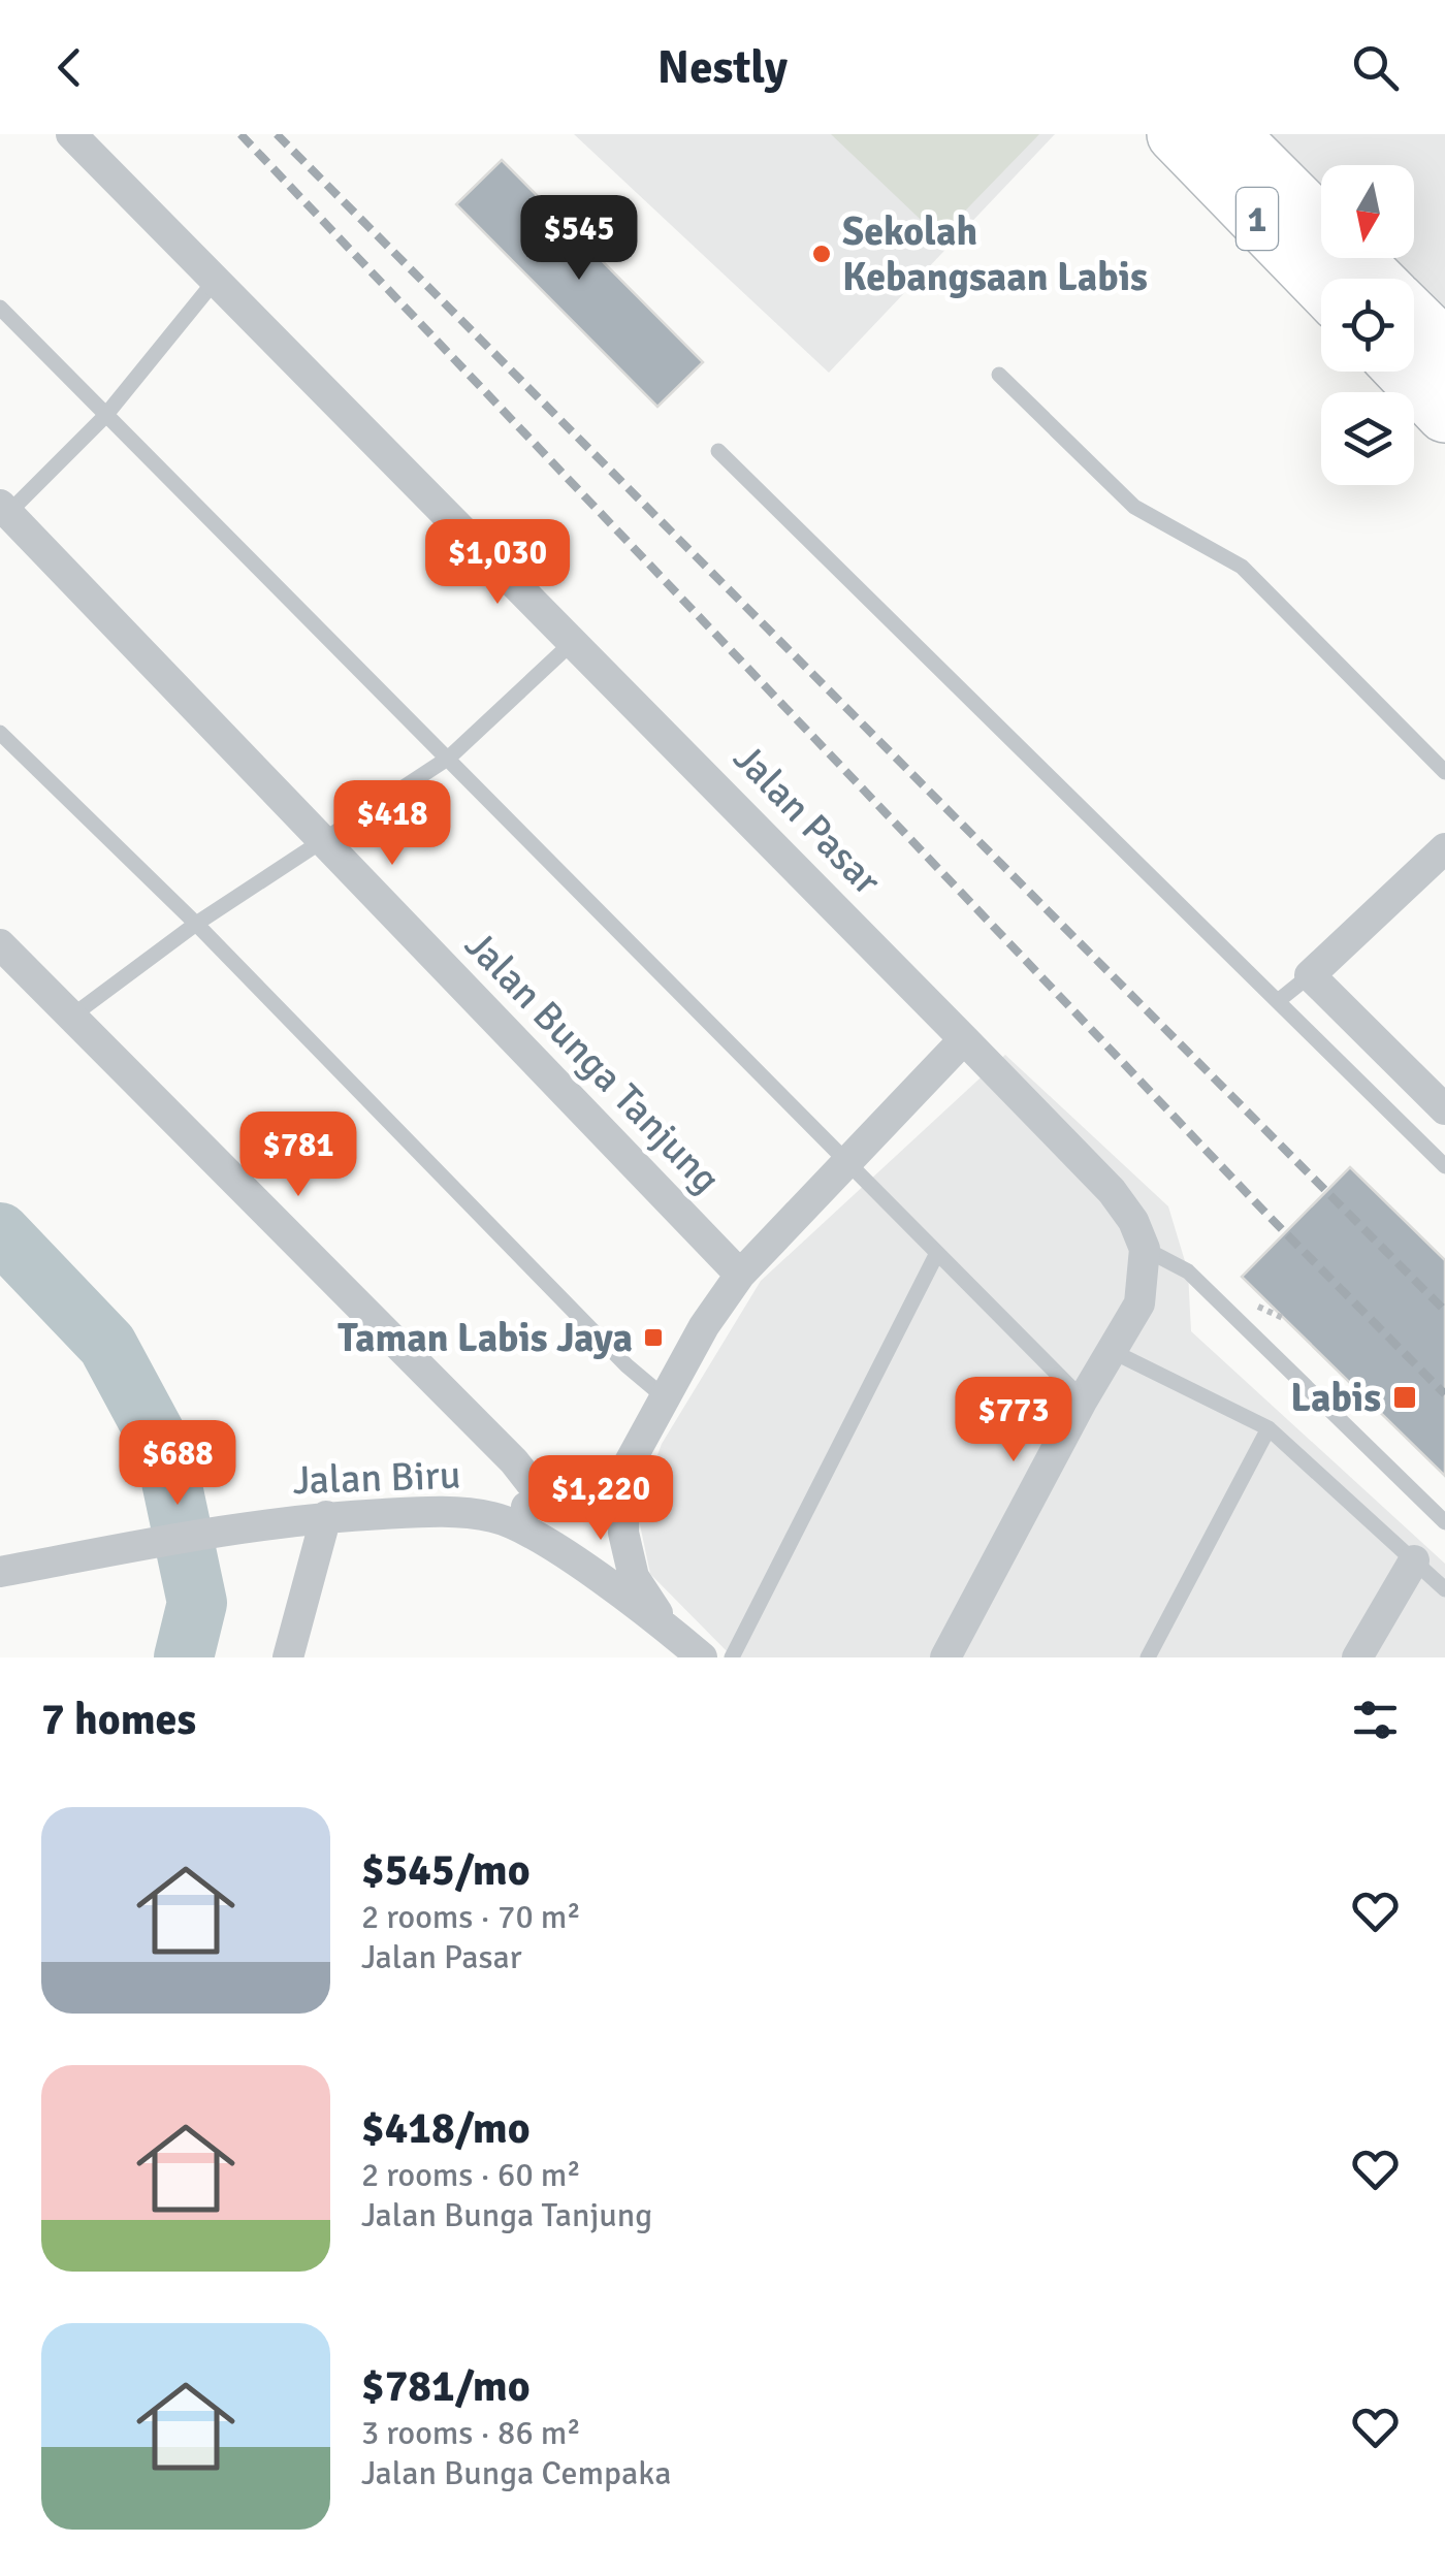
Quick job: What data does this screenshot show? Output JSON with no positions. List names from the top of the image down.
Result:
{
  "streets": {
    "highway": ["1"],
    "street": ["Jalan Pasar", "Jalan Bunga Tanjung", "Jalan Biru"]
  },
  "places": {
    "other": ["Sekolah Kebangsaan Labis"],
    "transit": ["Taman Labis Jaya", "Labis"]
  },
  "north": "bottom",
  "page": {
    "header": "Nestly",
    "price": [
      "$545",
      "$1,030",
      "$418",
      "$781",
      "$773",
      "$688",
      "$1,220"
    ],
    "heading": "7 homes",
    "list": [
      {
        "name": "$545/mo",
        "note": "2 rooms · 70 m² · Jalan Pasar"
      },
      {
        "name": "$418/mo",
        "note": "2 rooms · 60 m² · Jalan Bunga Tanjung"
      },
      {
        "name": "$781/mo",
        "note": "3 rooms · 86 m² · Jalan Bunga Cempaka"
      }
    ]
  }
}
